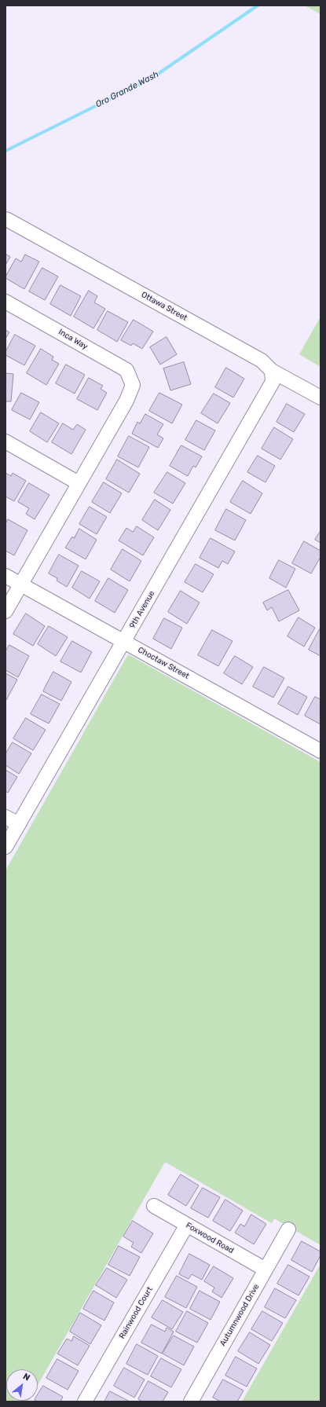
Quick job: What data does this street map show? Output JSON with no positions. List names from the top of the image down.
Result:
{
  "streets": {
    "street": [
      "Ottawa Street",
      "Inca Way",
      "9th Avenue",
      "Choctaw Street",
      "Foxwood Road",
      "Rainwood Court",
      "Autumnwood Drive"
    ]
  },
  "crossings": [
    ["Ottawa Street", "9th Avenue"],
    ["9th Avenue", "Choctaw Street"],
    ["Foxwood Road", "Rainwood Court"],
    ["Foxwood Road", "Autumnwood Drive"]
  ],
  "water": ["Oro Grande Wash"],
  "north": "top right"
}
